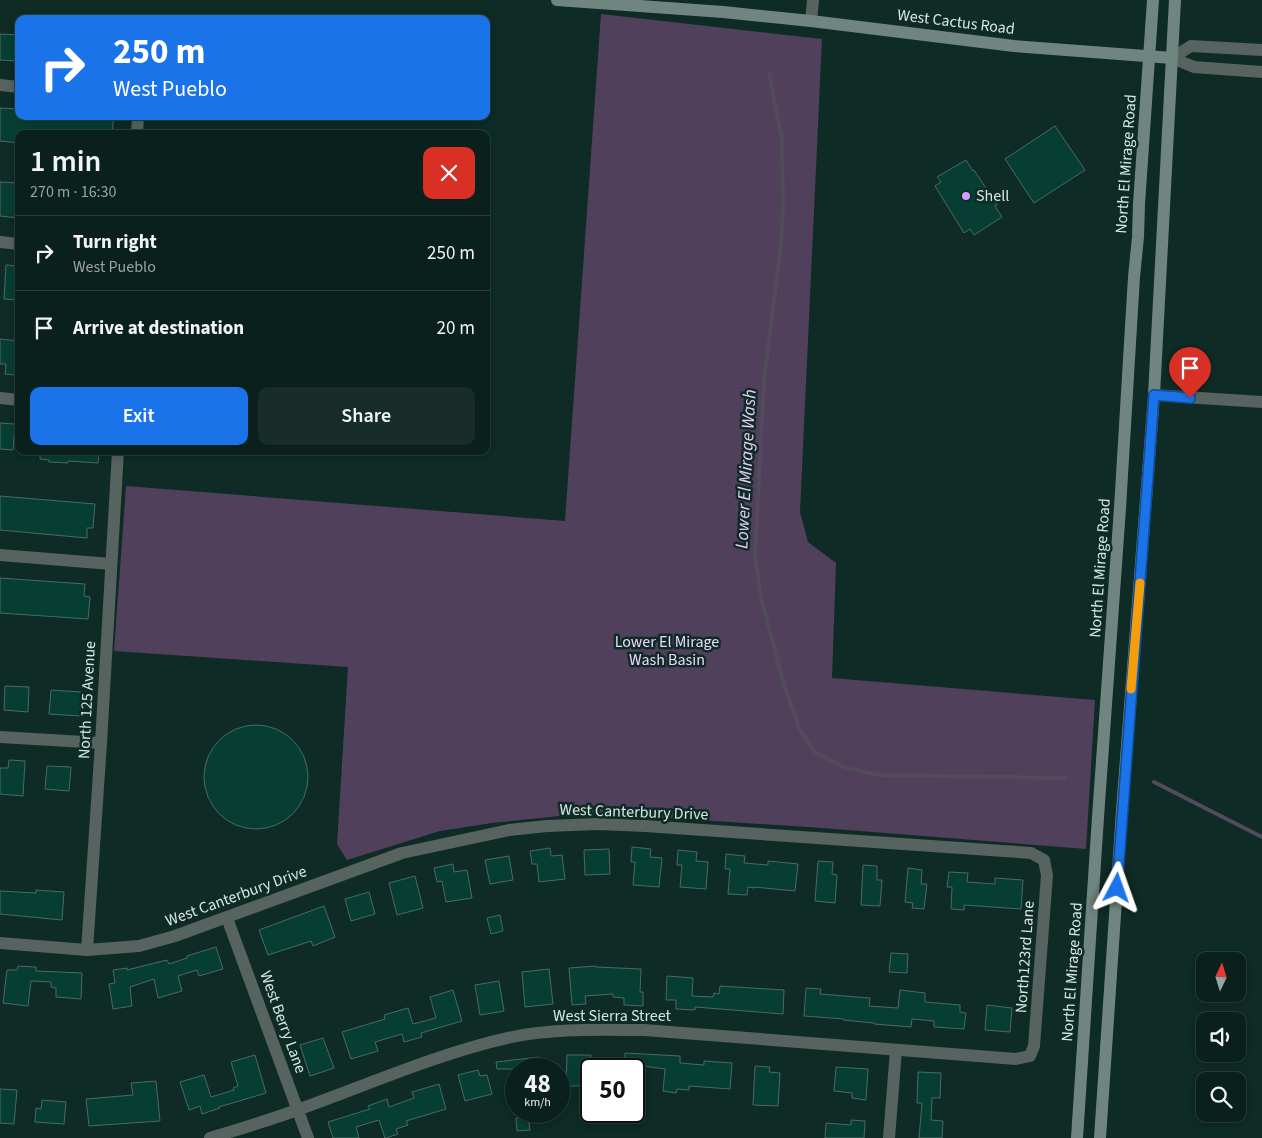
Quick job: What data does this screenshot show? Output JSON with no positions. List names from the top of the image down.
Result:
{
  "streets": {
    "main road": ["West Cactus Road", "North El Mirage Road"],
    "street": [
      "North 125 Avenue",
      "West Canterbury Drive",
      "North123rd Lane",
      "West Sierra Street",
      "West Berry Lane"
    ]
  },
  "crossings": [
    ["West Cactus Road", "North El Mirage Road"],
    ["North 125 Avenue", "West Canterbury Drive"],
    ["West Canterbury Drive", "North123rd Lane"],
    ["West Canterbury Drive", "West Berry Lane"],
    ["North123rd Lane", "West Sierra Street"],
    ["West Sierra Street", "West Berry Lane"]
  ],
  "water": ["Lower El Mirage Wash"],
  "parks": ["Lower El Mirage Wash Basin"],
  "places": ["Shell"],
  "north": "top",
  "page": {
    "turn": ["250 m", "West Pueblo"],
    "heading": ["1 min", "270 m · 16:30"],
    "list": [
      {
        "name": "Turn right",
        "note": "West Pueblo",
        "value": "250 m"
      },
      {
        "name": "Arrive at destination",
        "value": "20 m"
      }
    ],
    "buttons": ["Exit", "Share"],
    "speed": "48 km/h",
    "limit": "50"
  }
}
